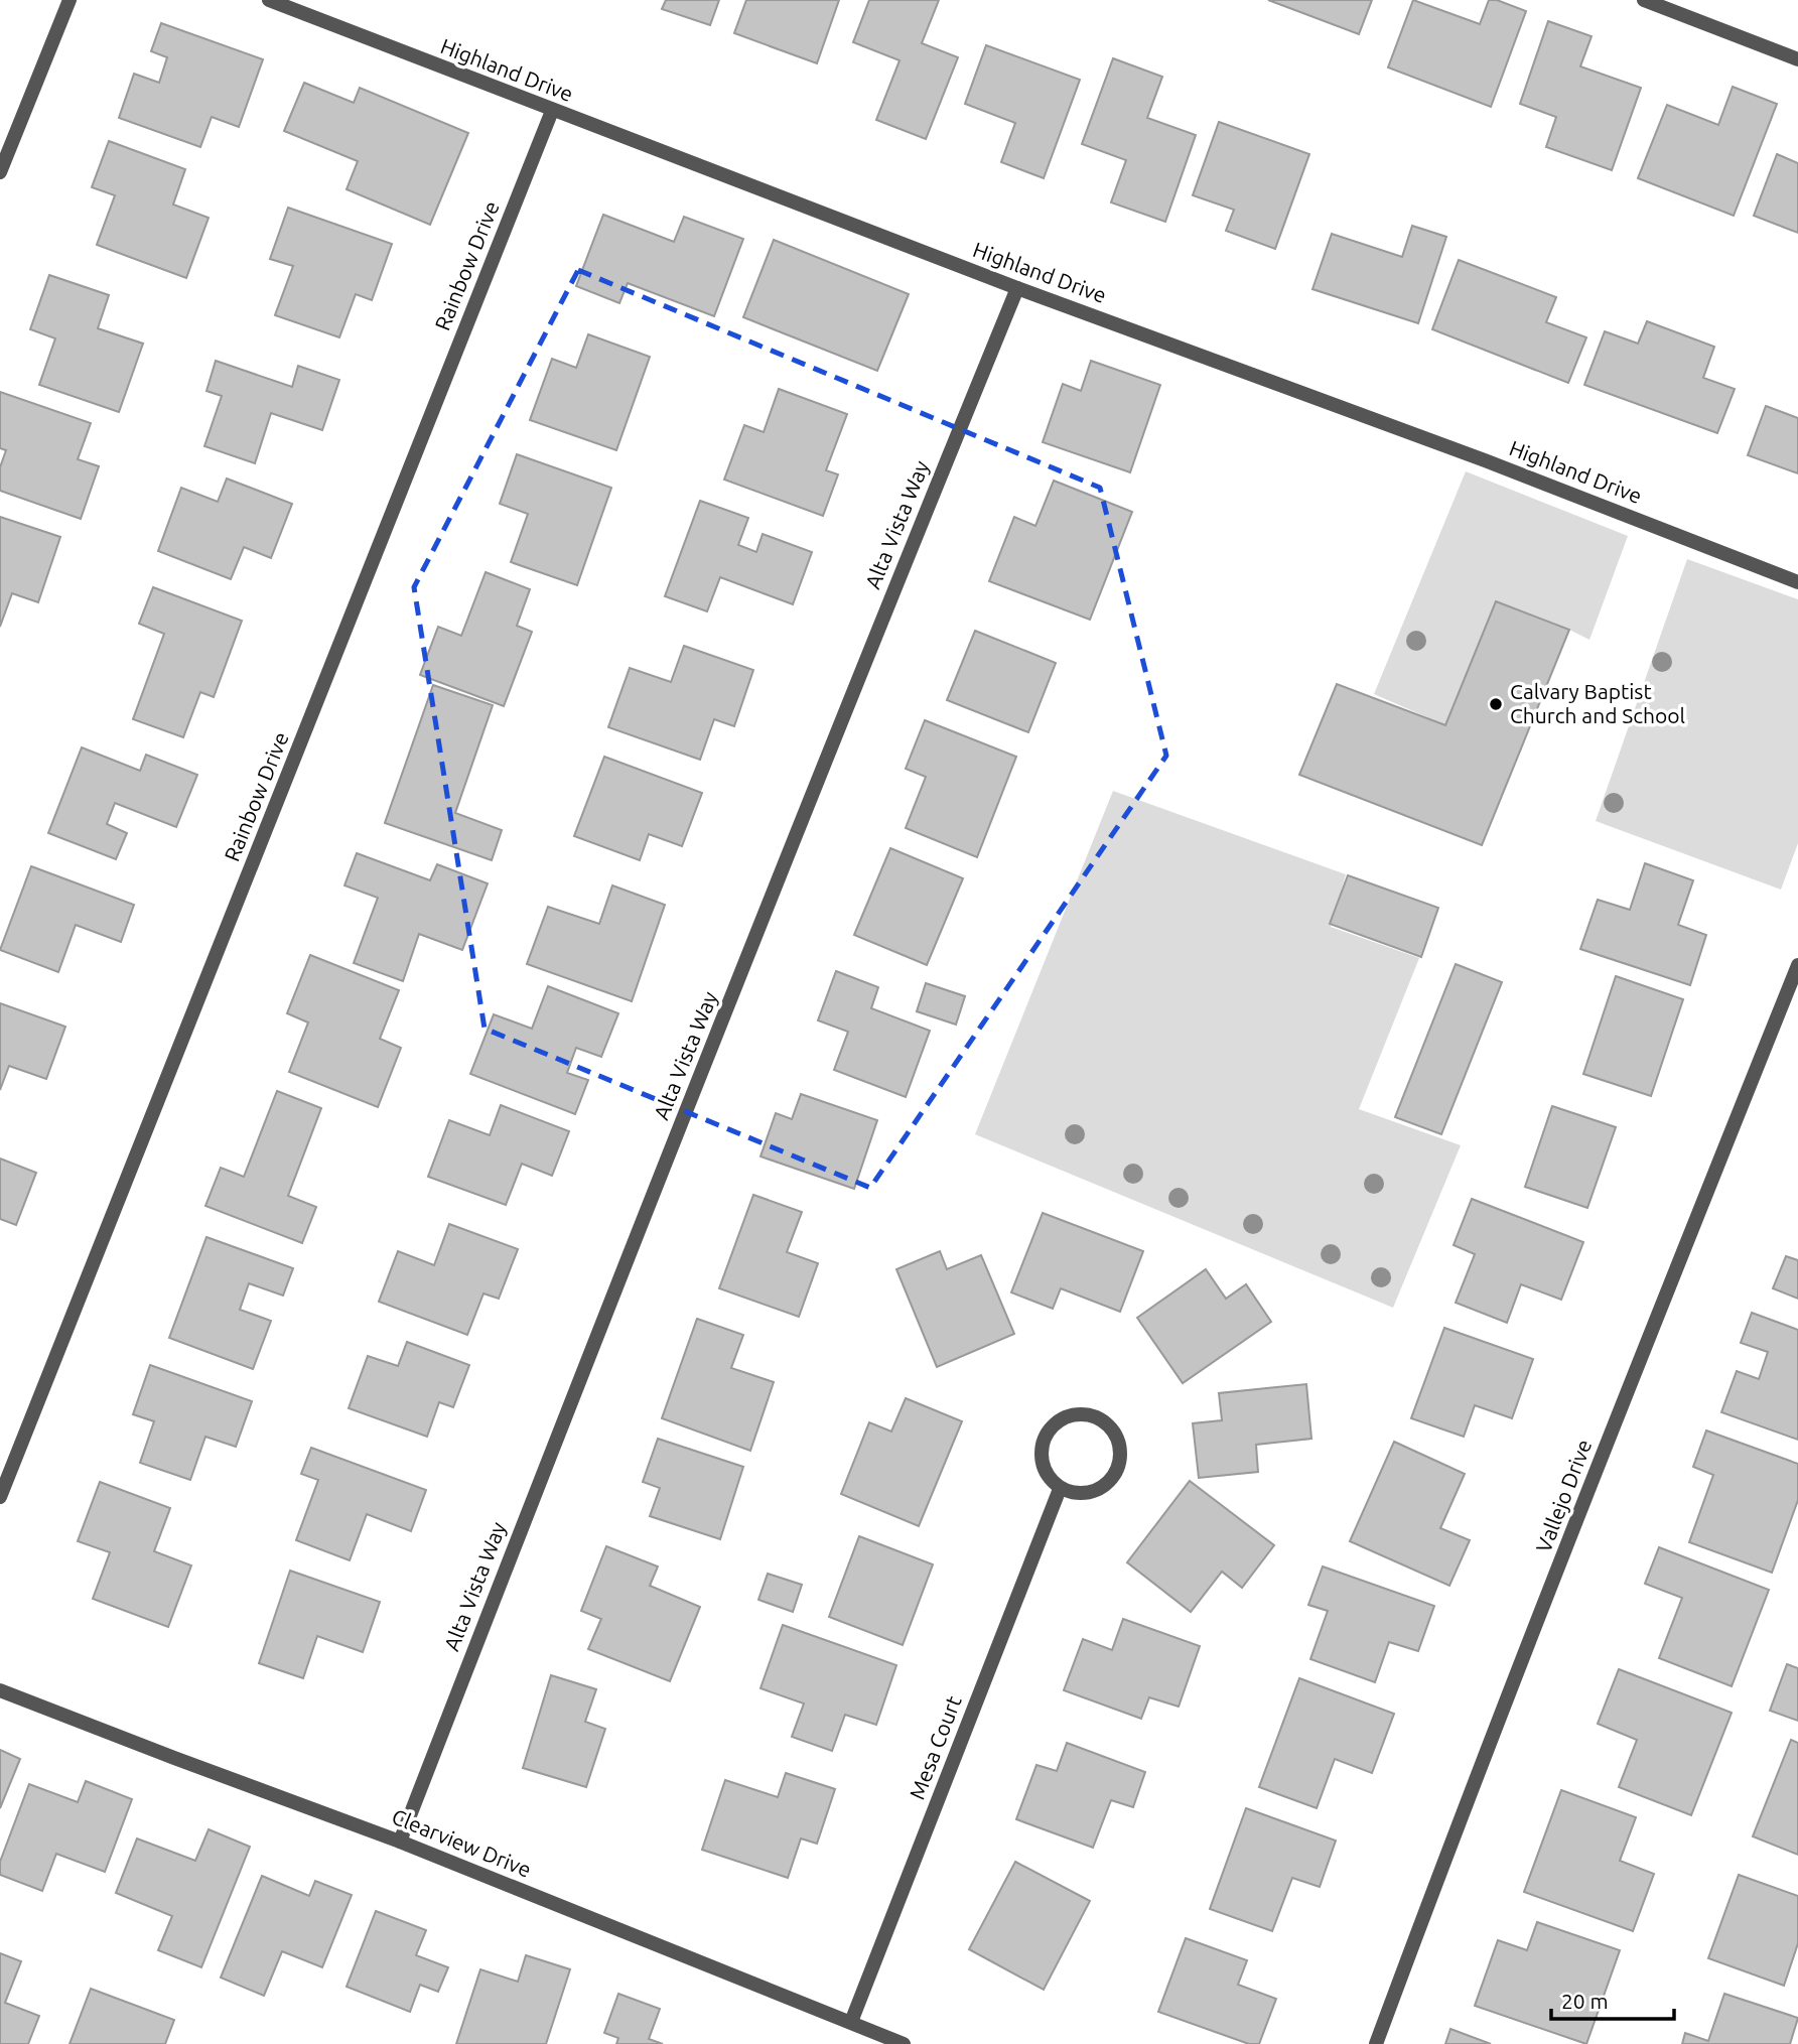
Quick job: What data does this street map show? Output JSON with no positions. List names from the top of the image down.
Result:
{
  "streets": {
    "street": [
      "Highland Drive",
      "Rainbow Drive",
      "Alta Vista Way",
      "Vallejo Drive",
      "Mesa Court",
      "Clearview Drive"
    ]
  },
  "crossings": [
    ["Highland Drive", "Rainbow Drive"],
    ["Highland Drive", "Alta Vista Way"],
    ["Alta Vista Way", "Clearview Drive"],
    ["Mesa Court", "Clearview Drive"]
  ],
  "places": ["Calvary Baptist Church and School"],
  "scale_bar": "20 m"
}
